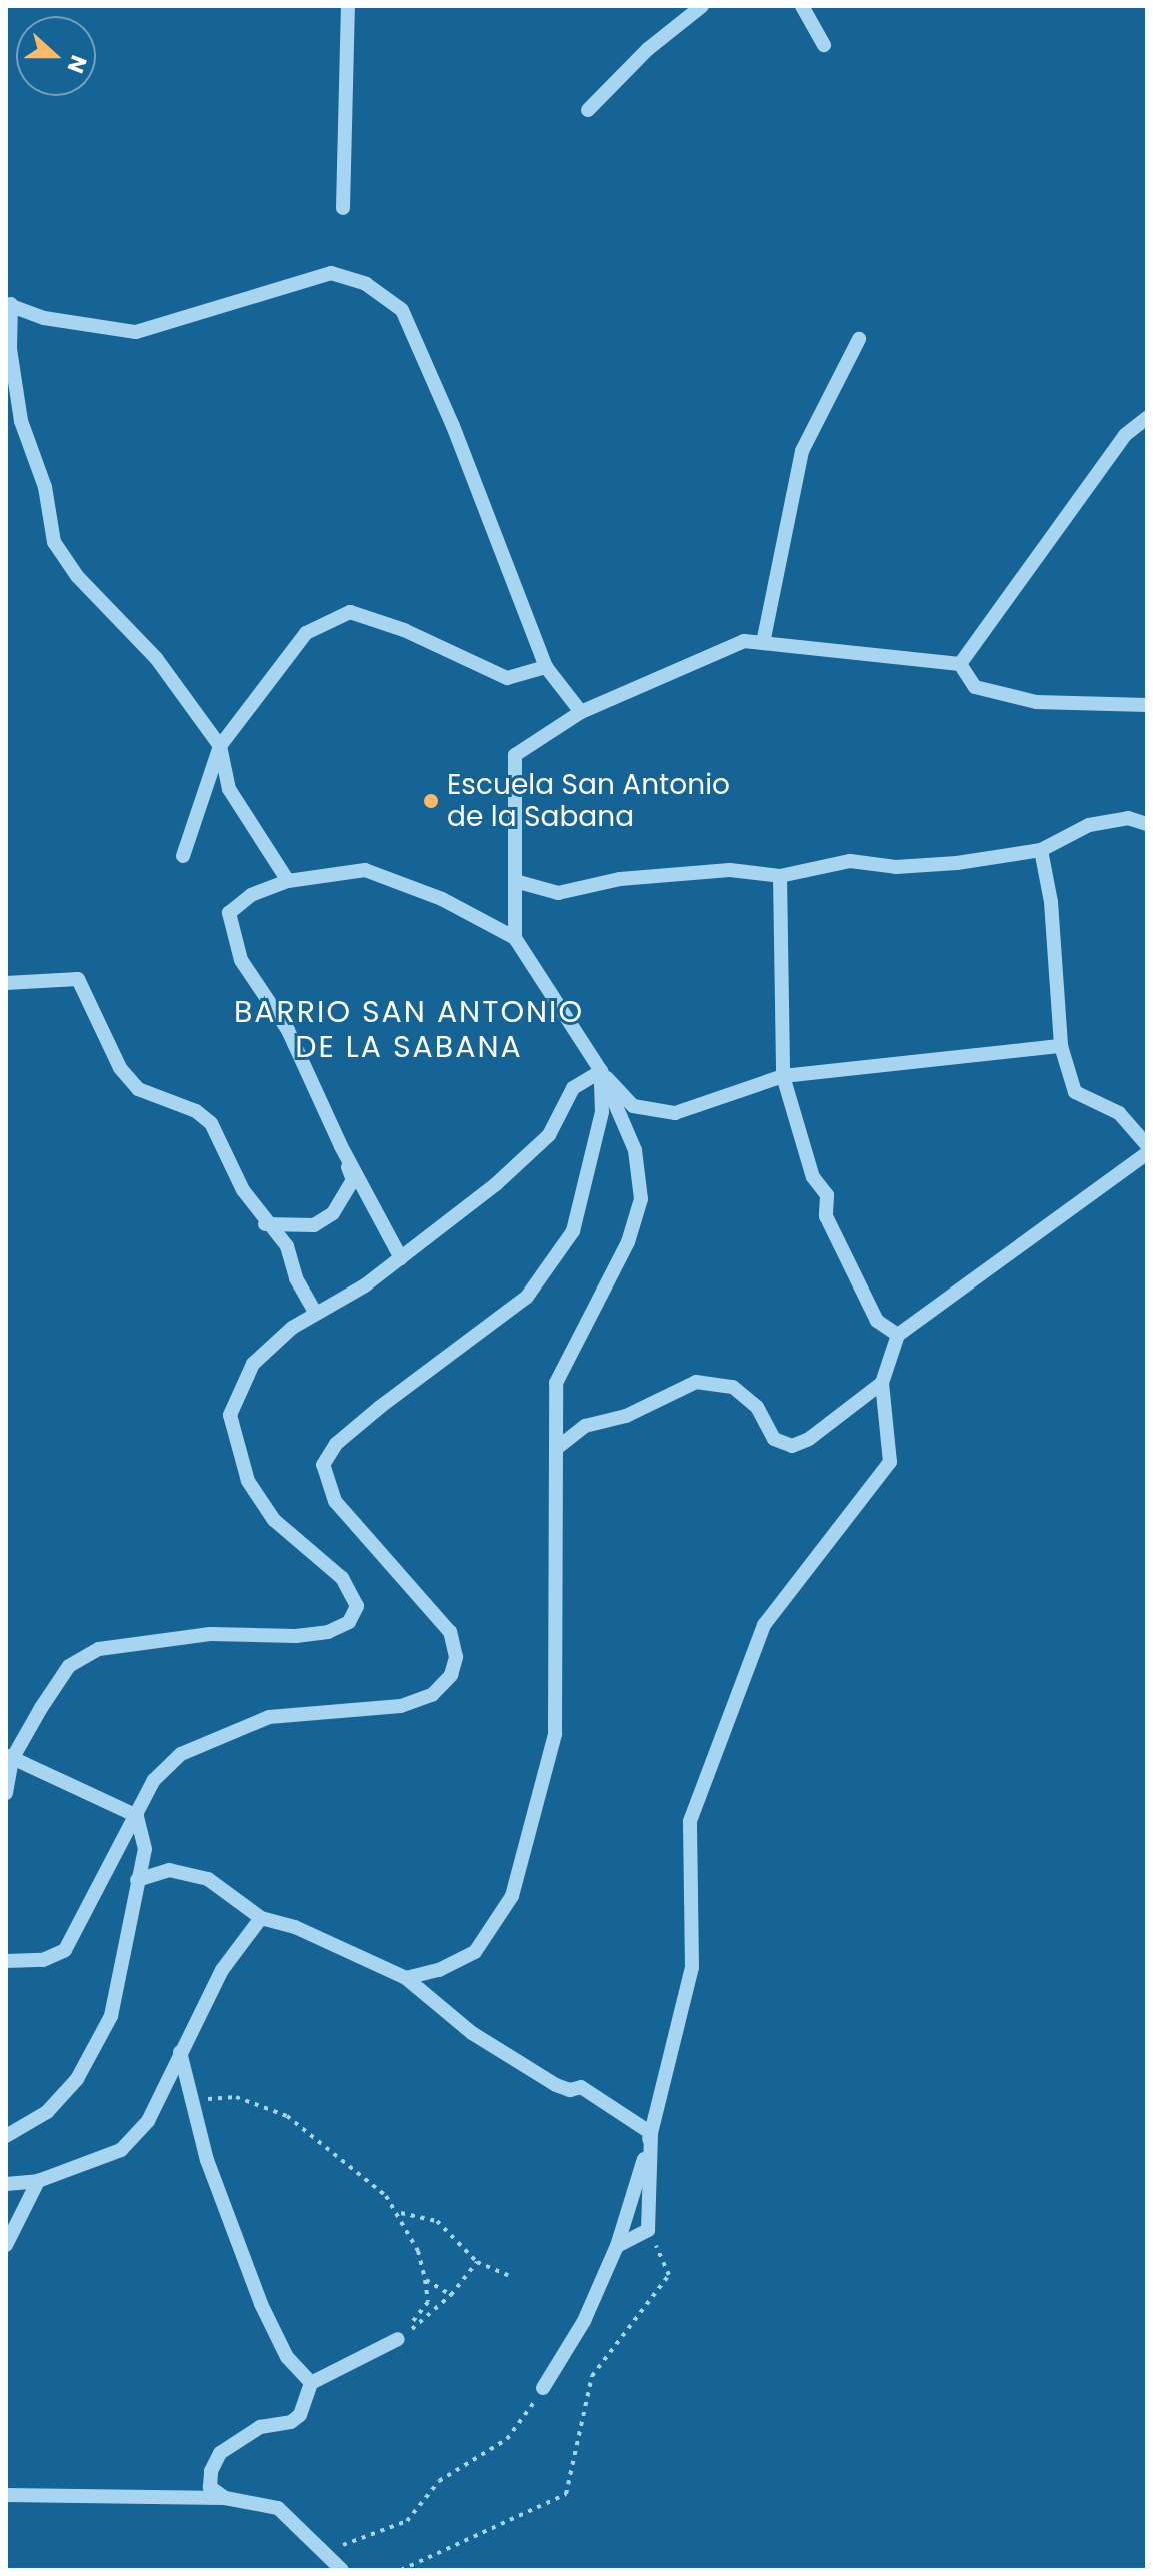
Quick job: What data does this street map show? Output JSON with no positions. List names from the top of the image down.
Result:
{
  "districts": ["BARRIO SAN ANTONIO DE LA SABANA"],
  "places": ["Escuela San Antonio de la Sabana"],
  "north": "right"
}
